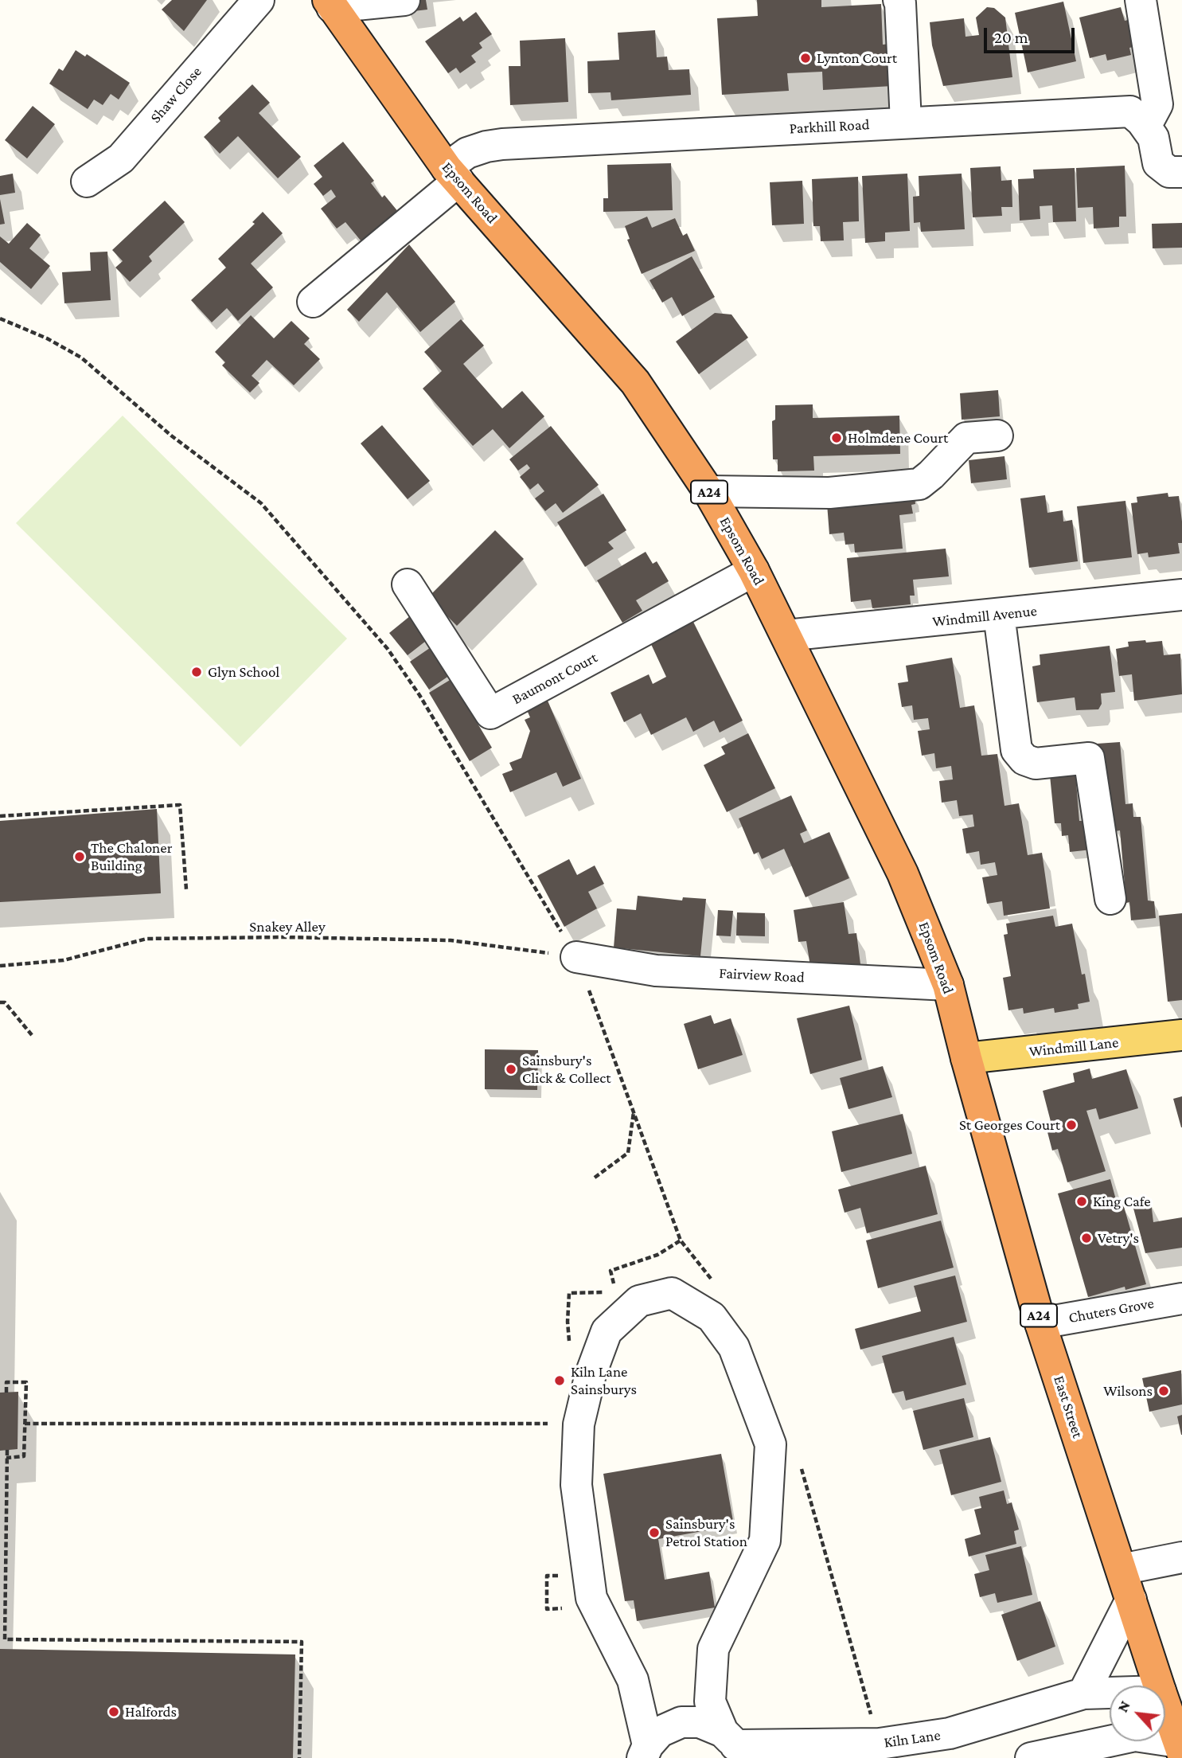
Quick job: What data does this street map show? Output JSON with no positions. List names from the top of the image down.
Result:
{
  "streets": {
    "highway": ["Epsom Road", "A24", "East Street"],
    "main road": ["Windmill Lane"],
    "street": [
      "Shaw Close",
      "Parkhill Road",
      "Windmill Avenue",
      "Baumont Court",
      "Fairview Road",
      "Chuters Grove",
      "Kiln Lane"
    ],
    "path": ["Snakey Alley"]
  },
  "crossings": [
    ["Parkhill Road", "Epsom Road"],
    ["Epsom Road", "Windmill Avenue"],
    ["Epsom Road", "Baumont Court"],
    ["Epsom Road", "Fairview Road"],
    ["Epsom Road", "Windmill Lane"],
    ["Epsom Road", "East Street"],
    ["Snakey Alley", "Fairview Road"],
    ["Windmill Lane", "East Street"],
    ["Chuters Grove", "East Street"]
  ],
  "places": [
    "Lynton Court",
    "Holmdene Court",
    "Glyn School",
    "The Chaloner Building",
    "Sainsbury's Click & Collect",
    "St Georges Court",
    "King Cafe",
    "Vetry's",
    "Kiln Lane Sainsburys",
    "Wilsons",
    "Sainsbury's Petrol Station",
    "Halfords"
  ],
  "scale_bar": "20 m",
  "north": "top left"
}
